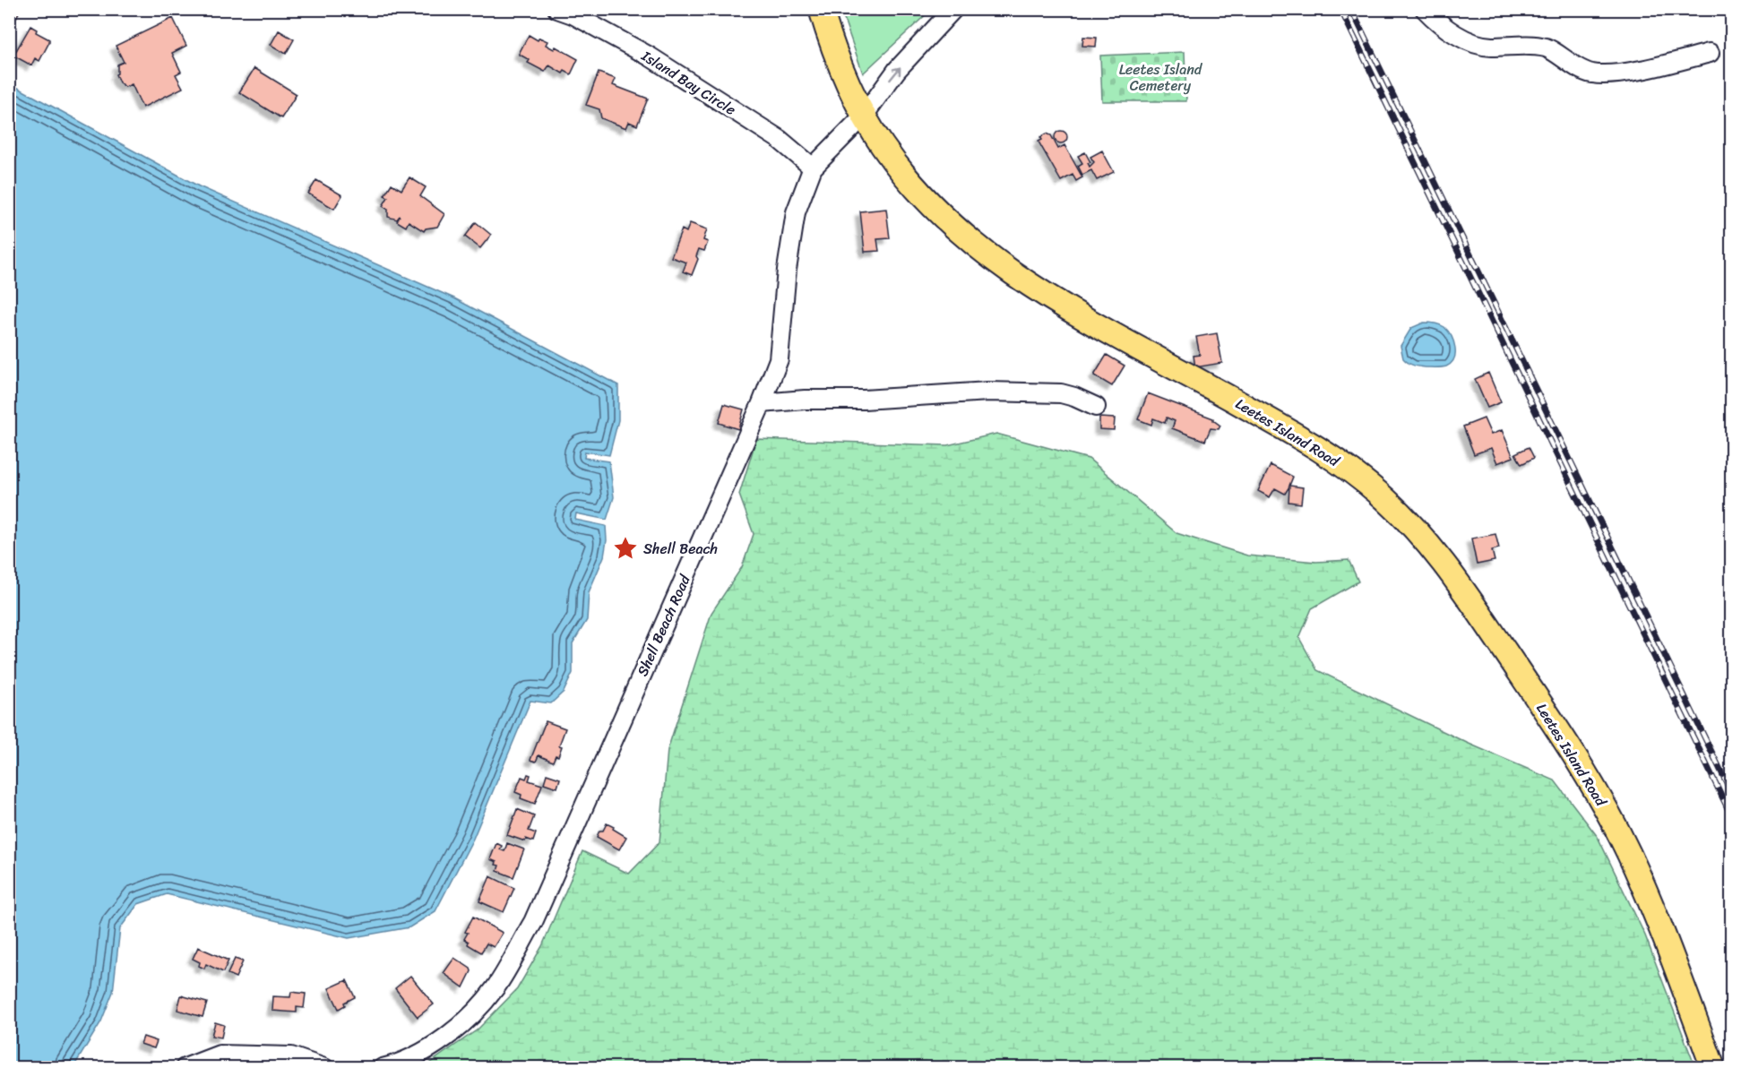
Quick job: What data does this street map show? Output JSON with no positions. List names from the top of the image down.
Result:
{
  "streets": {
    "main road": ["Leetes Island Road"],
    "street": ["Island Bay Circle", "Shell Beach Road"]
  },
  "crossings": [
    ["Island Bay Circle", "Shell Beach Road"],
    ["Leetes Island Road", "Shell Beach Road"]
  ],
  "parks": ["Leetes Island Cemetery"],
  "places": {
    "place": ["Shell Beach"]
  }
}
